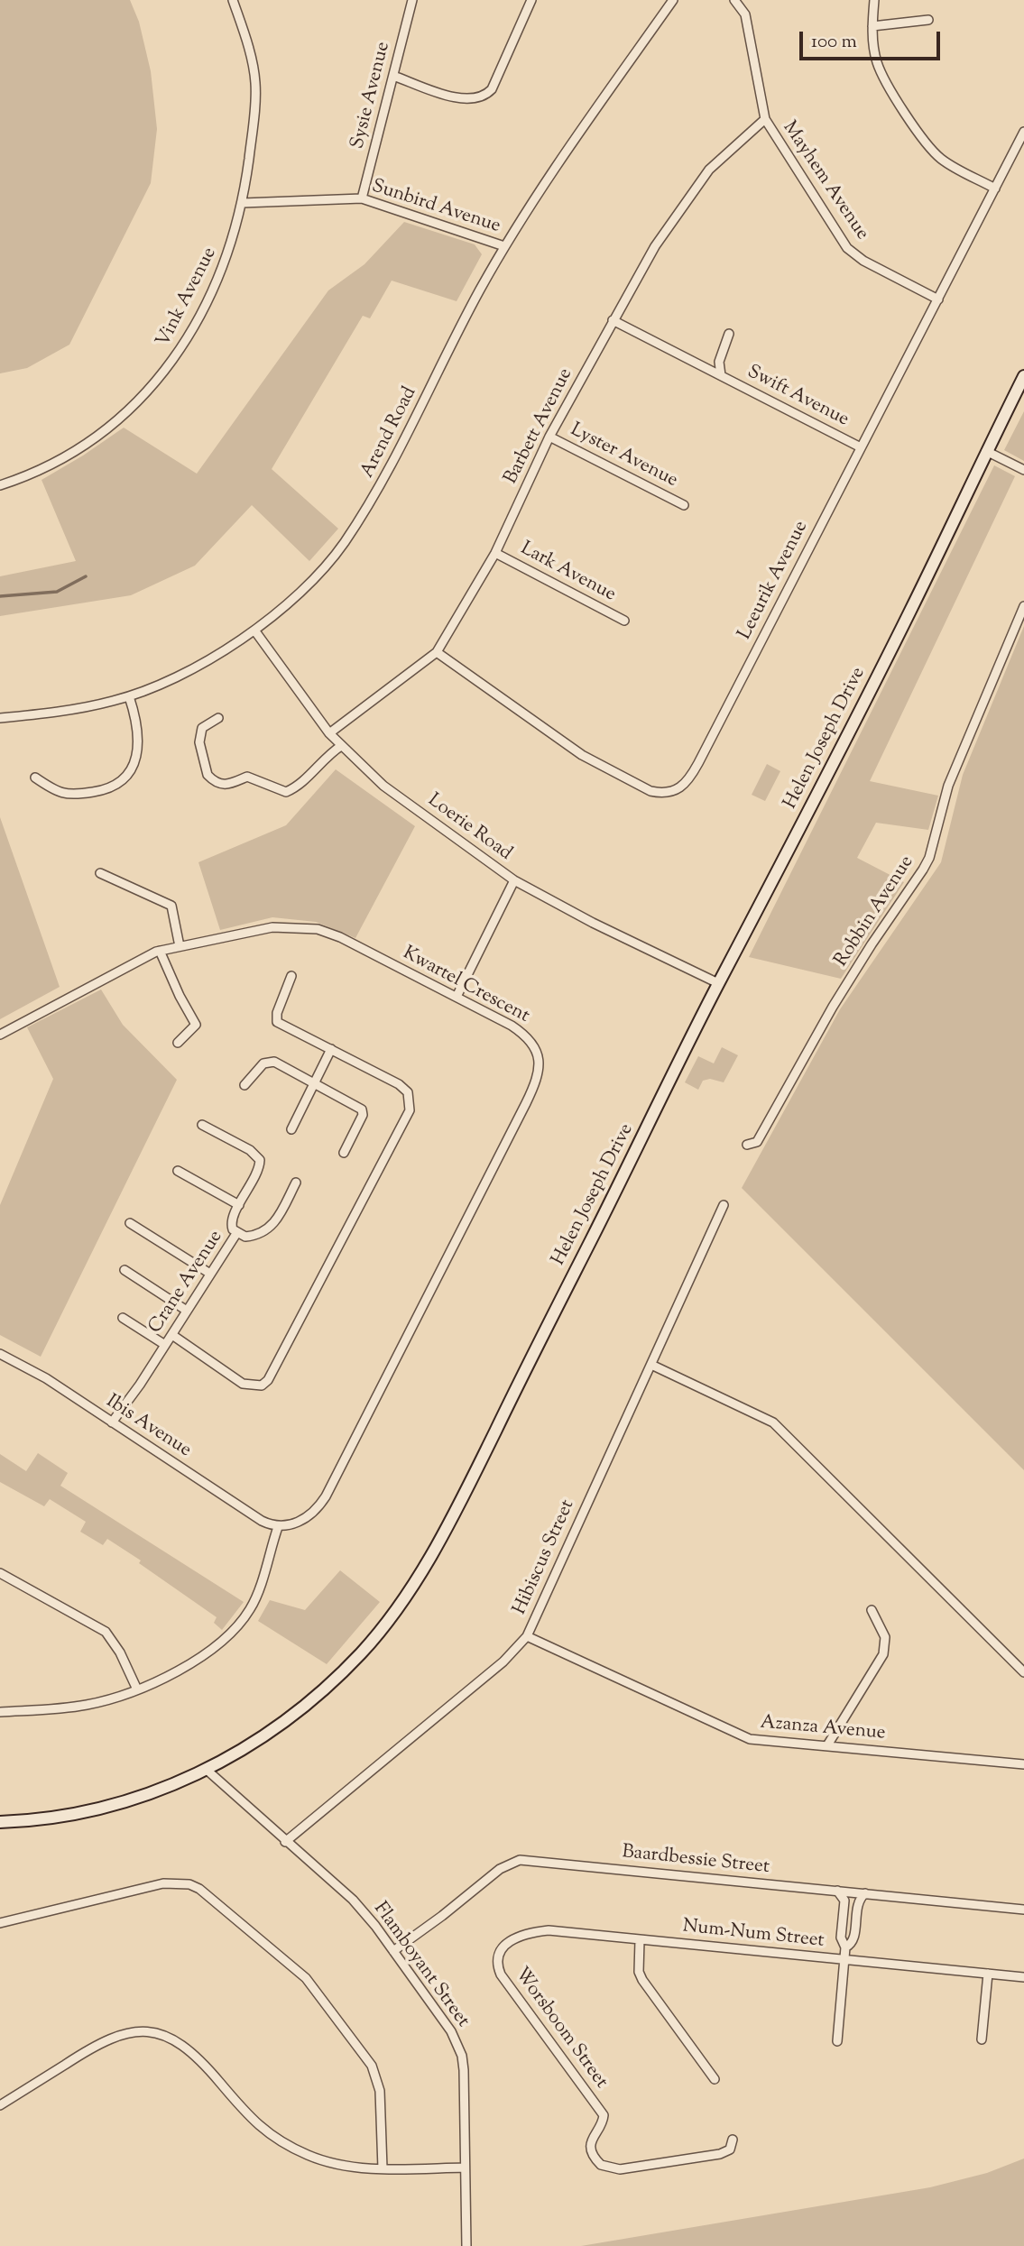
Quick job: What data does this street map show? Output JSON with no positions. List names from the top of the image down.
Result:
{
  "streets": {
    "street": [
      "Sysie Avenue",
      "Mayhem Avenue",
      "Sunbird Avenue",
      "Vink Avenue",
      "Swift Avenue",
      "Barbett Avenue",
      "Arend Road",
      "Lyster Avenue",
      "Lark Avenue",
      "Leeurik Avenue",
      "Helen Joseph Drive",
      "Loerie Road",
      "Robbin Avenue",
      "Kwartel Crescent",
      "Crane Avenue",
      "Ibis Avenue",
      "Hibiscus Street",
      "Azanza Avenue",
      "Baardbessie Street",
      "Num-Num Street",
      "Flamboyant Street",
      "Worsboom Street"
    ]
  },
  "crossings": [
    ["Sysie Avenue", "Sunbird Avenue"],
    ["Mayhem Avenue", "Barbett Avenue"],
    ["Mayhem Avenue", "Leeurik Avenue"],
    ["Sunbird Avenue", "Vink Avenue"],
    ["Sunbird Avenue", "Arend Road"],
    ["Swift Avenue", "Barbett Avenue"],
    ["Swift Avenue", "Leeurik Avenue"],
    ["Barbett Avenue", "Lyster Avenue"],
    ["Barbett Avenue", "Lark Avenue"],
    ["Barbett Avenue", "Leeurik Avenue"],
    ["Barbett Avenue", "Loerie Road"],
    ["Arend Road", "Loerie Road"],
    ["Helen Joseph Drive", "Loerie Road"],
    ["Helen Joseph Drive", "Flamboyant Street"],
    ["Kwartel Crescent", "Ibis Avenue"],
    ["Crane Avenue", "Ibis Avenue"],
    ["Hibiscus Street", "Azanza Avenue"],
    ["Hibiscus Street", "Flamboyant Street"],
    ["Baardbessie Street", "Flamboyant Street"],
    ["Num-Num Street", "Worsboom Street"]
  ],
  "scale_bar": "100 m"
}
